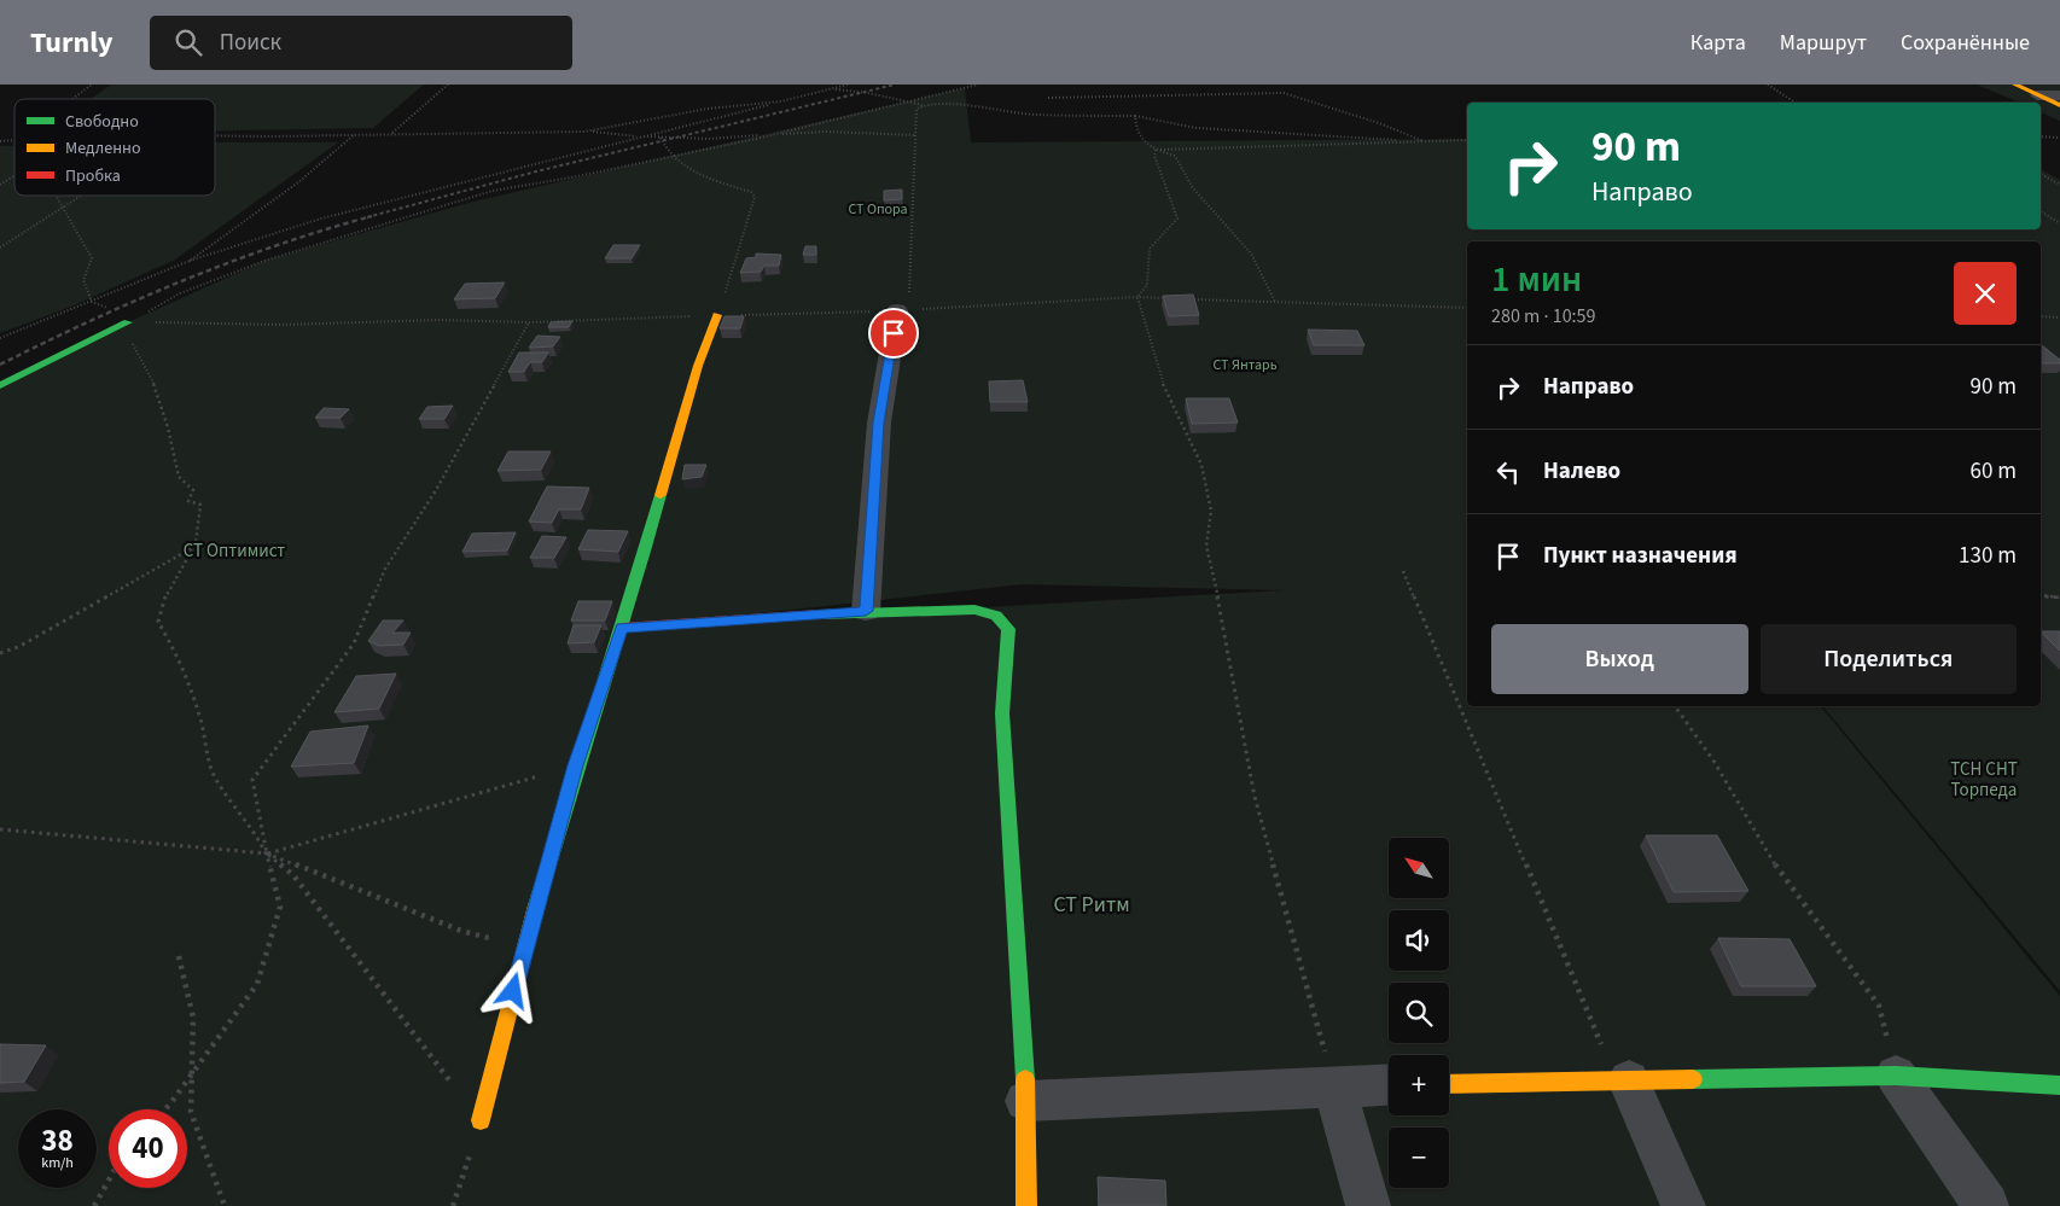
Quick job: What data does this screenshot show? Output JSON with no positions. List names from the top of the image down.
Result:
{
  "parks": [
    "СТ Опора",
    "СТ Янтарь",
    "СТ Оптимист",
    "ТСН СНТ Торпеда",
    "СТ Ритм"
  ],
  "legend": ["Свободно", "Медленно", "Пробка"],
  "north": "top left",
  "page": {
    "header": "Turnly",
    "search": "Поиск",
    "nav": ["Карта", "Маршрут", "Сохранённые"],
    "turn": ["90 m", "Направо"],
    "heading": ["1 мин", "280 m · 10:59"],
    "list": [
      {
        "name": "Направо",
        "value": "90 m"
      },
      {
        "name": "Налево",
        "value": "60 m"
      },
      {
        "name": "Пункт назначения",
        "value": "130 m"
      }
    ],
    "buttons": ["Выход", "Поделиться"],
    "map_buttons": ["+", "−"],
    "speed": "38 km/h",
    "limit": "40"
  }
}
